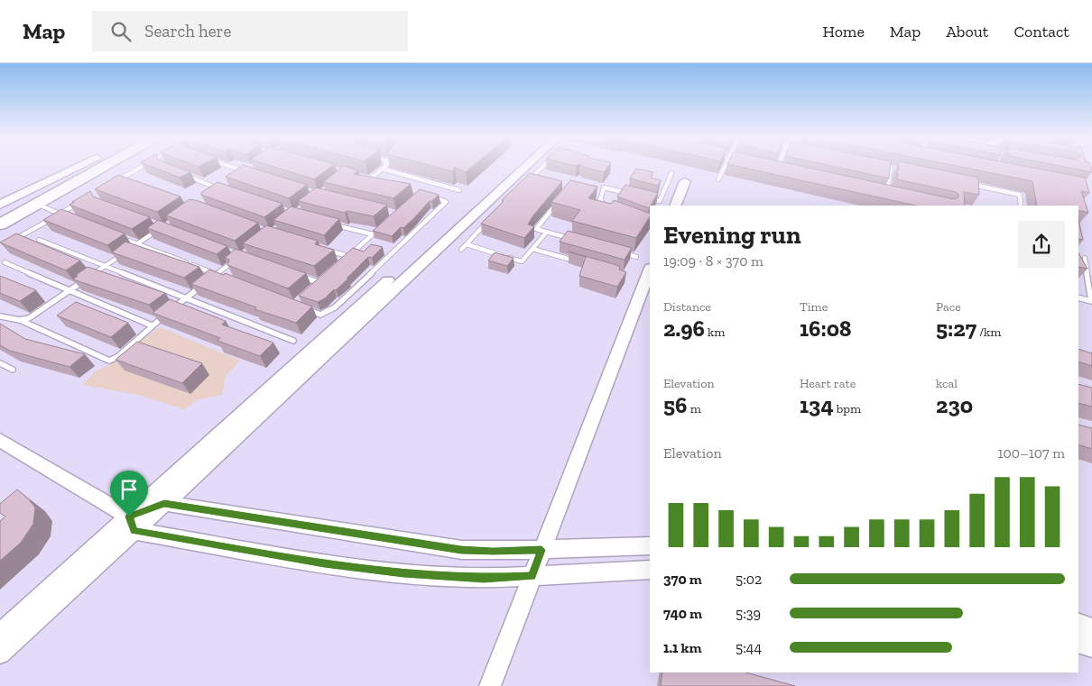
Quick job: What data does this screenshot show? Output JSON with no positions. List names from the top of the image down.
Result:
{
  "page": {
    "header": "Map",
    "search": "Search here",
    "nav": [
      "Home",
      "Map",
      "About",
      "Contact"
    ],
    "heading": ["Evening run", "19:09 · 8 × 370 m"],
    "stats": [
      ["Distance", "2.96 km"],
      ["Time", "16:08"],
      ["Pace", "5:27 /km"],
      ["Elevation", "56 m"],
      ["Heart rate", "134 bpm"],
      ["kcal", "230"]
    ],
    "chart": ["Elevation", "100–107 m"],
    "list": [
      {
        "name": "370 m",
        "note": "5:02"
      },
      {
        "name": "740 m",
        "note": "5:39"
      },
      {
        "name": "1.1 km",
        "note": "5:44"
      }
    ]
  }
}
